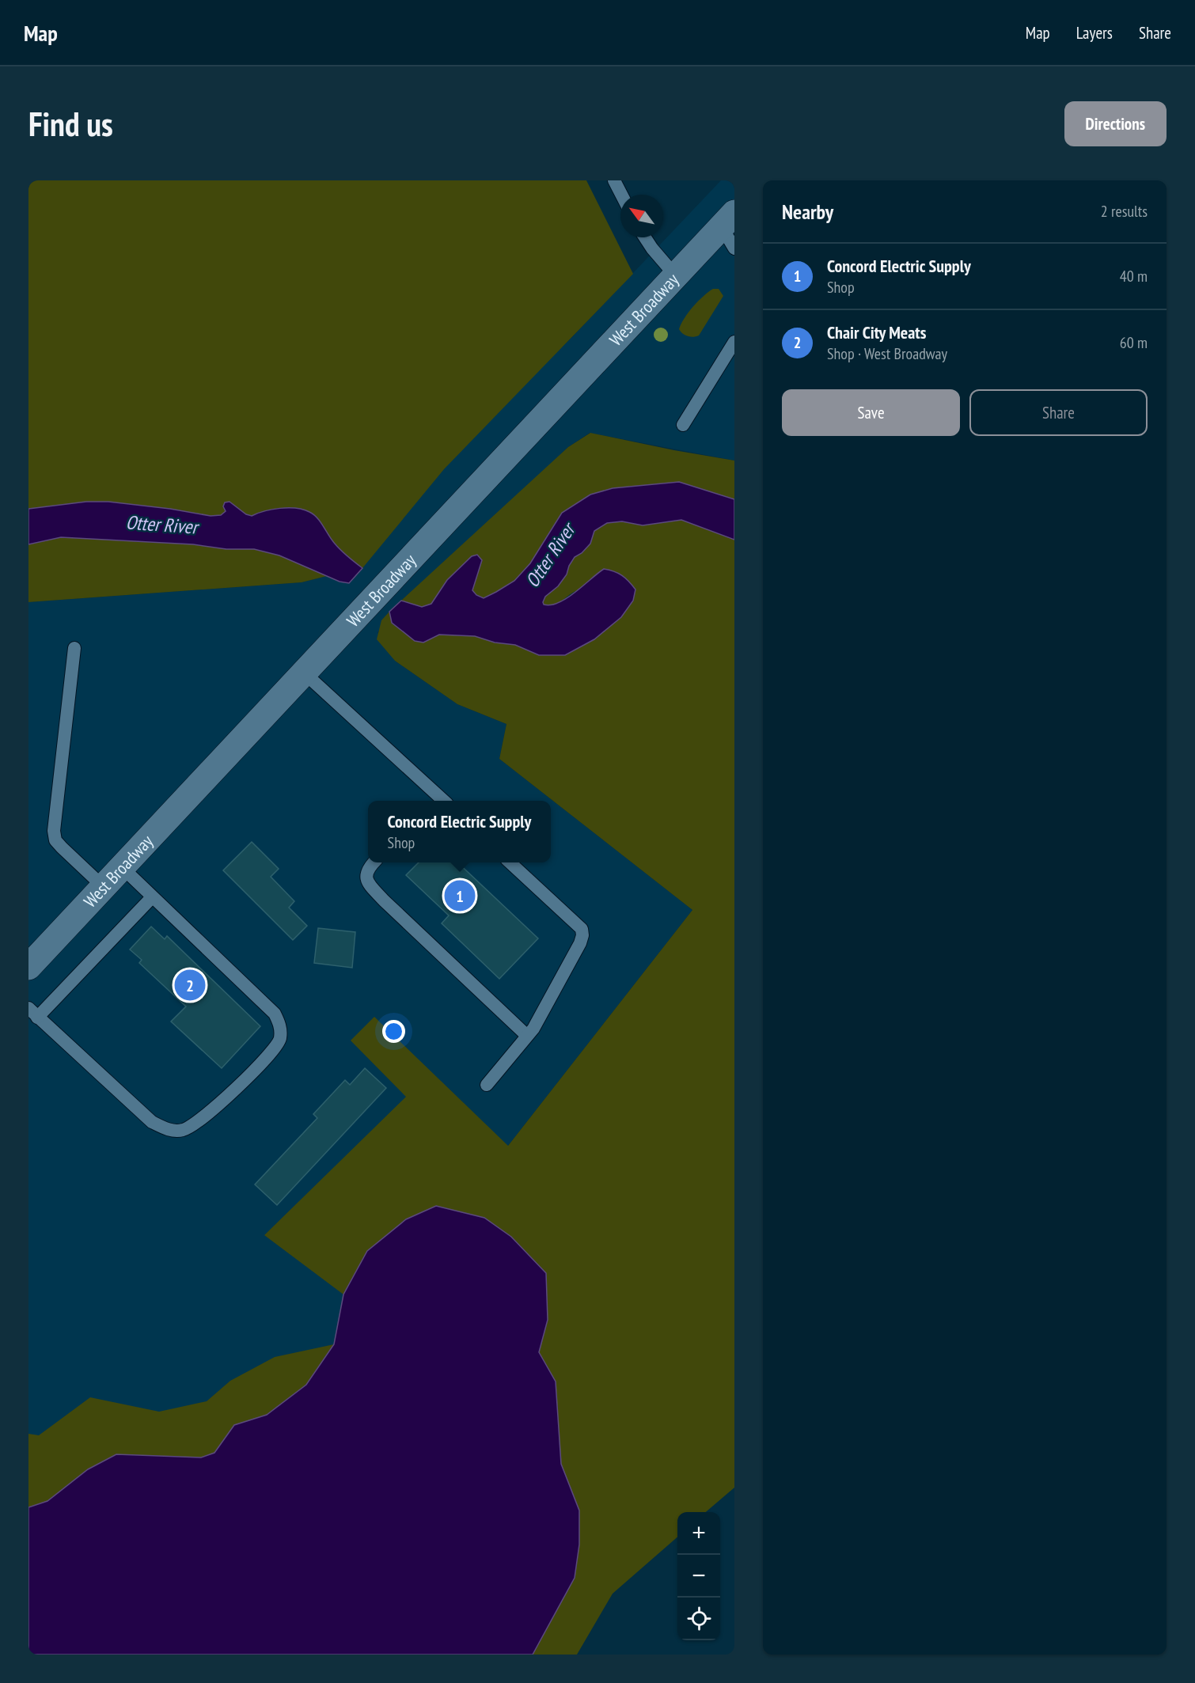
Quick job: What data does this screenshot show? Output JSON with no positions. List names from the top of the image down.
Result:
{
  "streets": {
    "main road": ["West Broadway"]
  },
  "water": ["Otter River"],
  "north": "top left",
  "page": {
    "header": "Map",
    "nav": ["Map", "Layers", "Share"],
    "buttons": [
      "Directions",
      ["Save", "Share"]
    ],
    "title": "Find us",
    "heading": ["Nearby", "2 results"],
    "list": [
      {
        "mark": "1",
        "name": "Concord Electric Supply",
        "note": "Shop",
        "value": "40 m"
      },
      {
        "mark": "2",
        "name": "Chair City Meats",
        "note": "Shop · West Broadway",
        "value": "60 m"
      }
    ],
    "popup": ["Concord Electric Supply", "Shop"],
    "pins": ["1", "2"],
    "map_buttons": ["+", "−"]
  }
}
